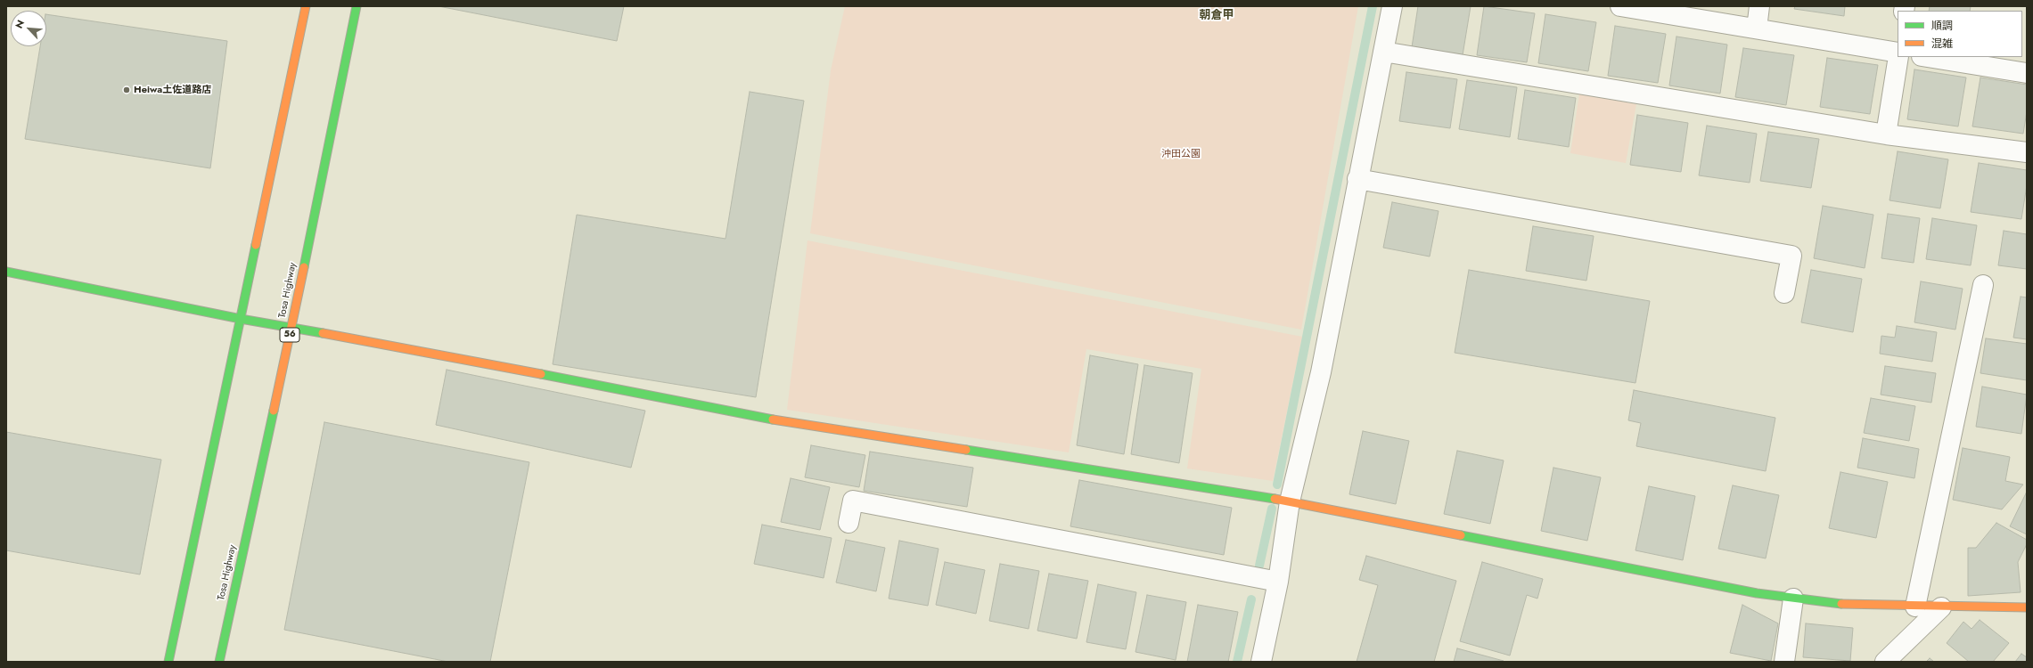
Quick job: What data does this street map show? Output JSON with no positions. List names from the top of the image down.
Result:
{
  "streets": {
    "main road": ["Tosa Highway", "56"]
  },
  "districts": ["朝倉甲"],
  "parks": ["沖田公園"],
  "places": ["Heiwa土佐道路店"],
  "legend": ["順調", "混雑"],
  "north": "top left"
}
